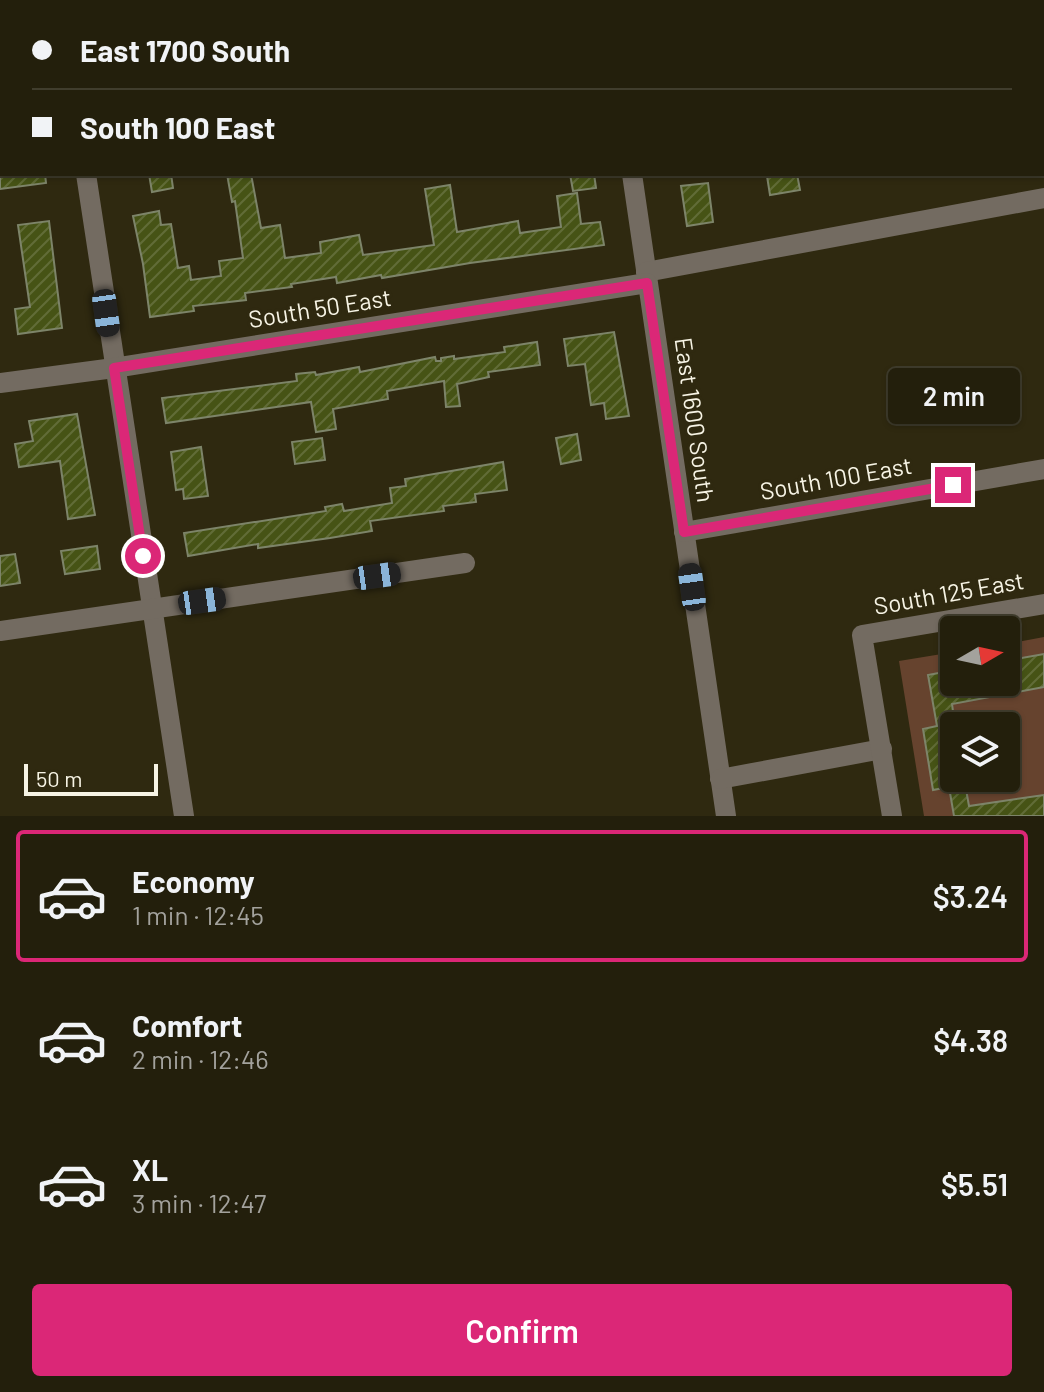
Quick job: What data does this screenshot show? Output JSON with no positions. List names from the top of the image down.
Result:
{
  "streets": {
    "street": [
      "South 50 East",
      "East 1600 South",
      "South 100 East",
      "South 125 East"
    ]
  },
  "crossings": [
    ["South 50 East", "East 1600 South"],
    ["East 1600 South", "South 100 East"]
  ],
  "scale_bar": "50 m",
  "north": "right",
  "page": {
    "banner": ["East 1700 South", "South 100 East"],
    "bubble": "2 min",
    "scale": "50 m",
    "list": [
      {
        "name": "Economy",
        "note": "1 min · 12:45",
        "value": "$3.24"
      },
      {
        "name": "Comfort",
        "note": "2 min · 12:46",
        "value": "$4.38"
      },
      {
        "name": "XL",
        "note": "3 min · 12:47",
        "value": "$5.51"
      }
    ],
    "buttons": "Confirm"
  }
}
